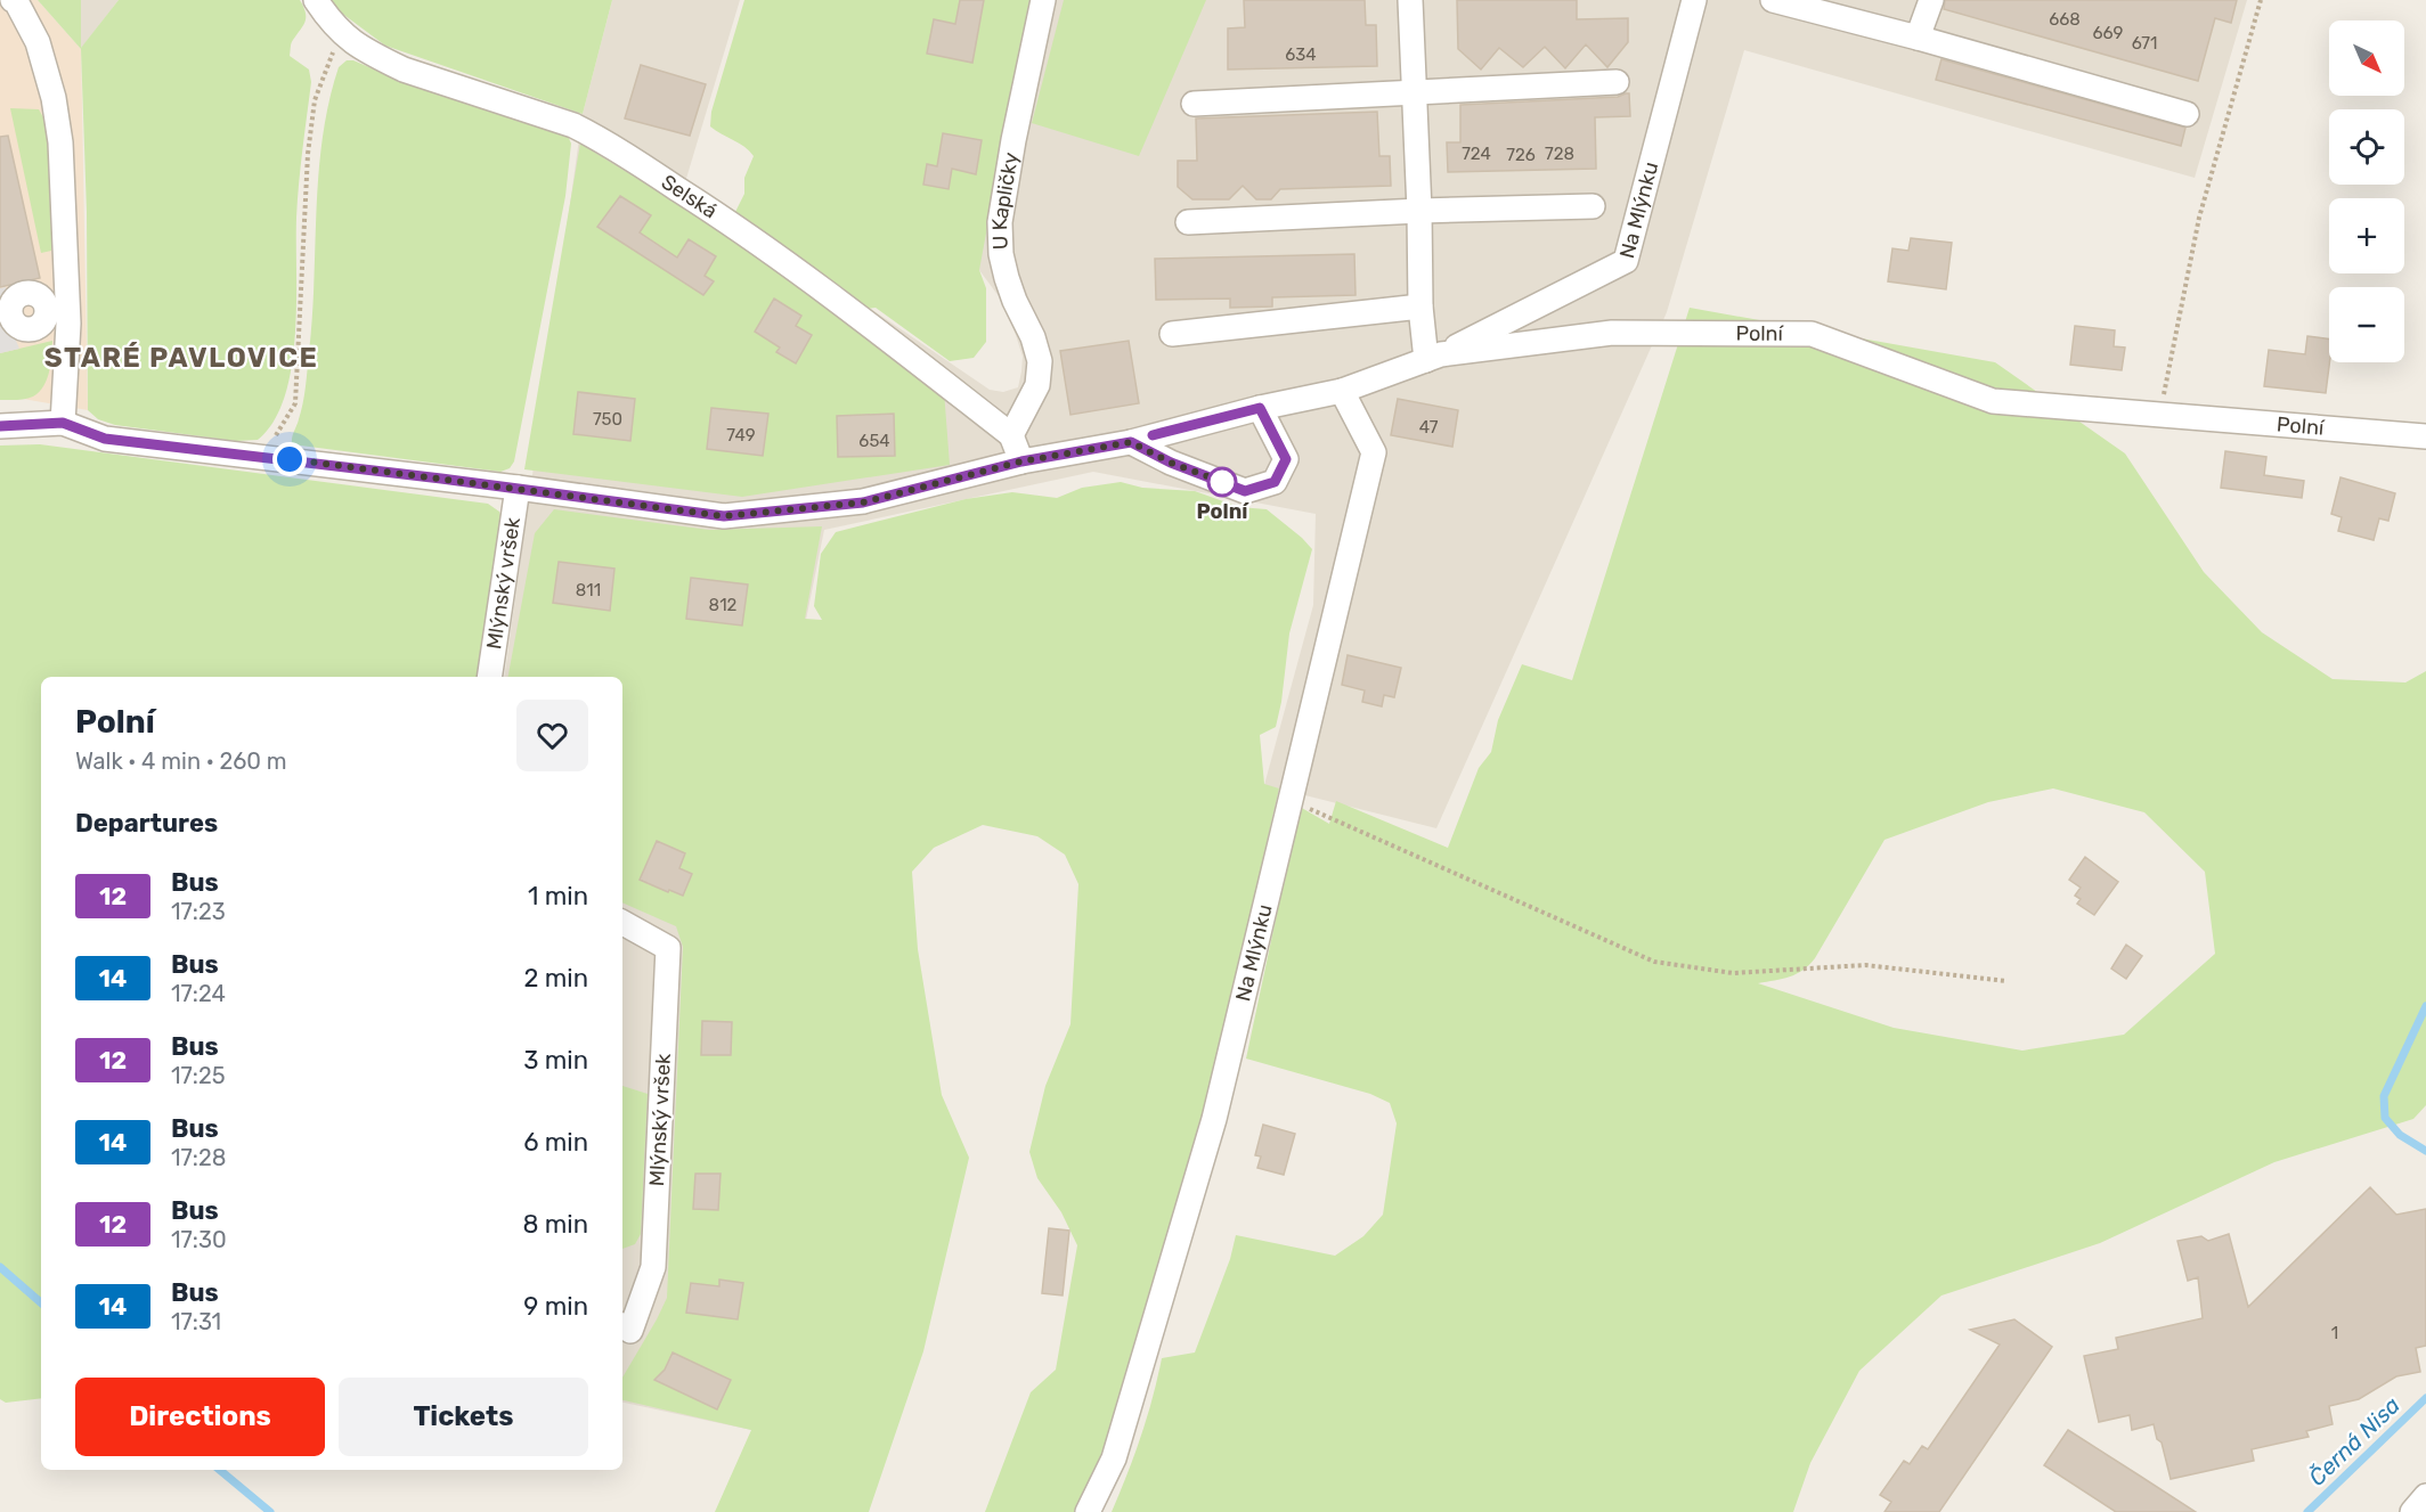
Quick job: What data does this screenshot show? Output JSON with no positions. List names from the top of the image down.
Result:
{
  "streets": {
    "street": [
      "Selská",
      "U Kapličky",
      "Na Mlýnku",
      "Polní",
      "Mlýnský vršek"
    ]
  },
  "crossings": [
    ["Selská", "U Kapličky"],
    ["Na Mlýnku", "Polní"],
    ["Polní", "Mlýnský vršek"]
  ],
  "districts": ["STARÉ PAVLOVICE"],
  "water": ["Černá Nisa"],
  "places": ["Polní"],
  "lines": ["bus line 12"],
  "house_numbers": [
    "668",
    "669",
    "671",
    "634",
    "724",
    "728",
    "726",
    "750",
    "47",
    "749",
    "654",
    "811",
    "812",
    "1"
  ],
  "north": "bottom right",
  "page": {
    "map_buttons": ["+", "−"],
    "heading": [
      ["Polní", "Walk · 4 min · 260 m"],
      "Departures"
    ],
    "list": [
      {
        "mark": "12",
        "name": "Bus",
        "note": "17:23",
        "value": "1 min"
      },
      {
        "mark": "14",
        "name": "Bus",
        "note": "17:24",
        "value": "2 min"
      },
      {
        "mark": "12",
        "name": "Bus",
        "note": "17:25",
        "value": "3 min"
      },
      {
        "mark": "14",
        "name": "Bus",
        "note": "17:28",
        "value": "6 min"
      },
      {
        "mark": "12",
        "name": "Bus",
        "note": "17:30",
        "value": "8 min"
      },
      {
        "mark": "14",
        "name": "Bus",
        "note": "17:31",
        "value": "9 min"
      }
    ],
    "buttons": ["Directions", "Tickets"]
  }
}
